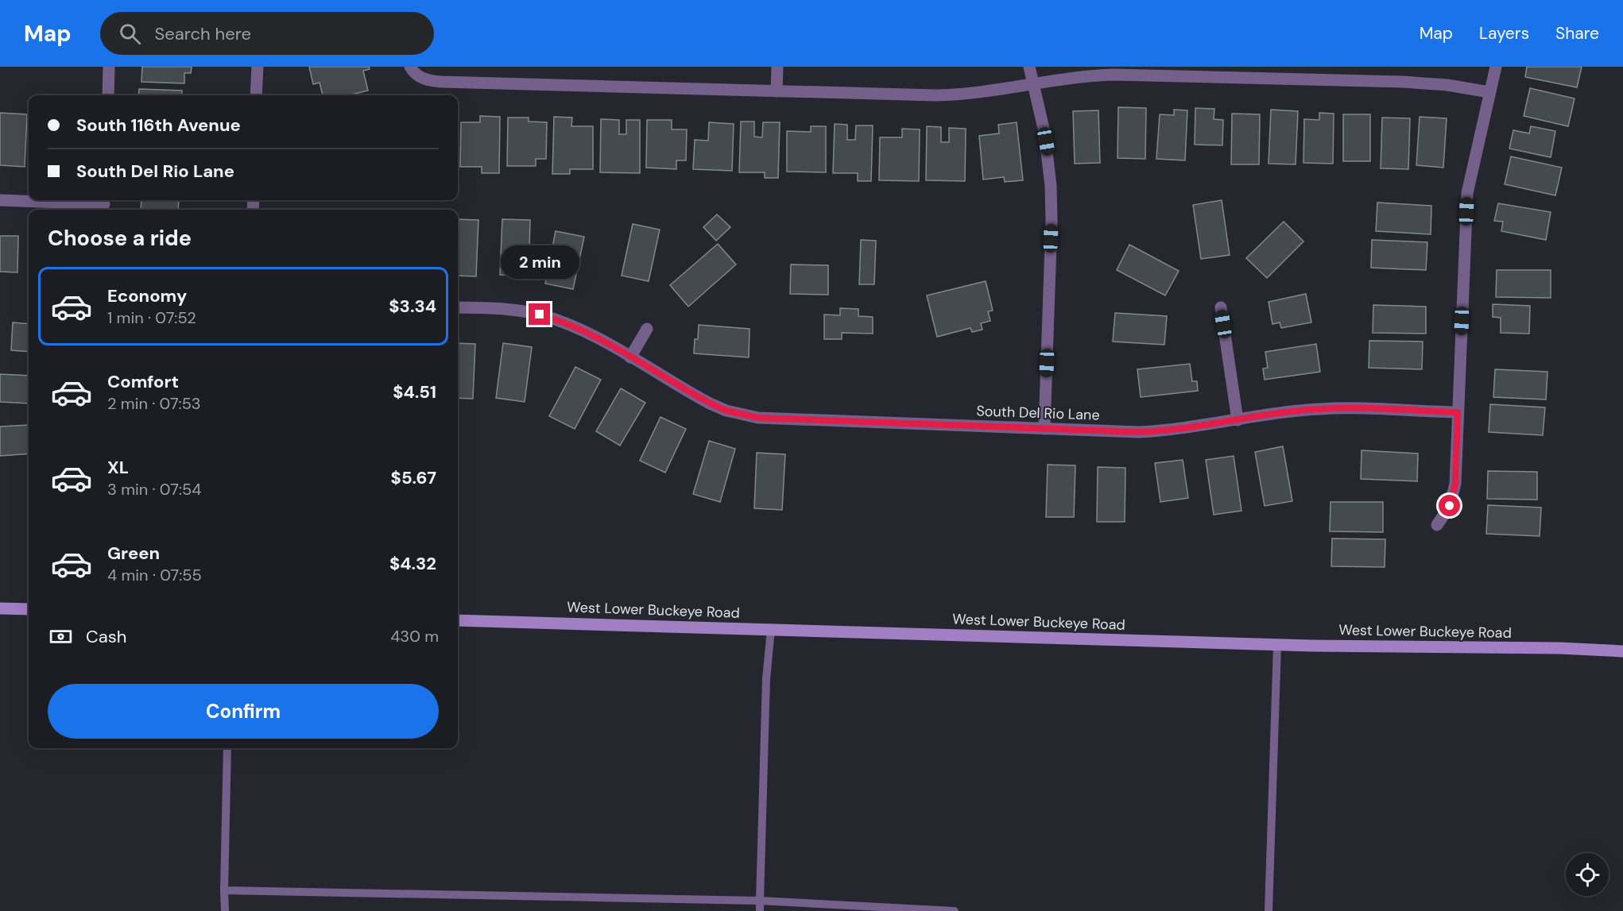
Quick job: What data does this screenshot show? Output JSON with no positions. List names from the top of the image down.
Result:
{
  "streets": {
    "main road": ["West Lower Buckeye Road"],
    "street": ["South Del Rio Lane"]
  },
  "page": {
    "header": "Map",
    "search": "Search here",
    "nav": ["Map", "Layers", "Share"],
    "banner": ["South 116th Avenue", "South Del Rio Lane"],
    "heading": "Choose a ride",
    "bubble": "2 min",
    "list": [
      {
        "name": "Economy",
        "note": "1 min · 07:52",
        "value": "$3.34"
      },
      {
        "name": "Comfort",
        "note": "2 min · 07:53",
        "value": "$4.51"
      },
      {
        "name": "XL",
        "note": "3 min · 07:54",
        "value": "$5.67"
      },
      {
        "name": "Green",
        "note": "4 min · 07:55",
        "value": "$4.32"
      }
    ],
    "pay": ["Cash", "430 m"],
    "buttons": "Confirm"
  }
}
